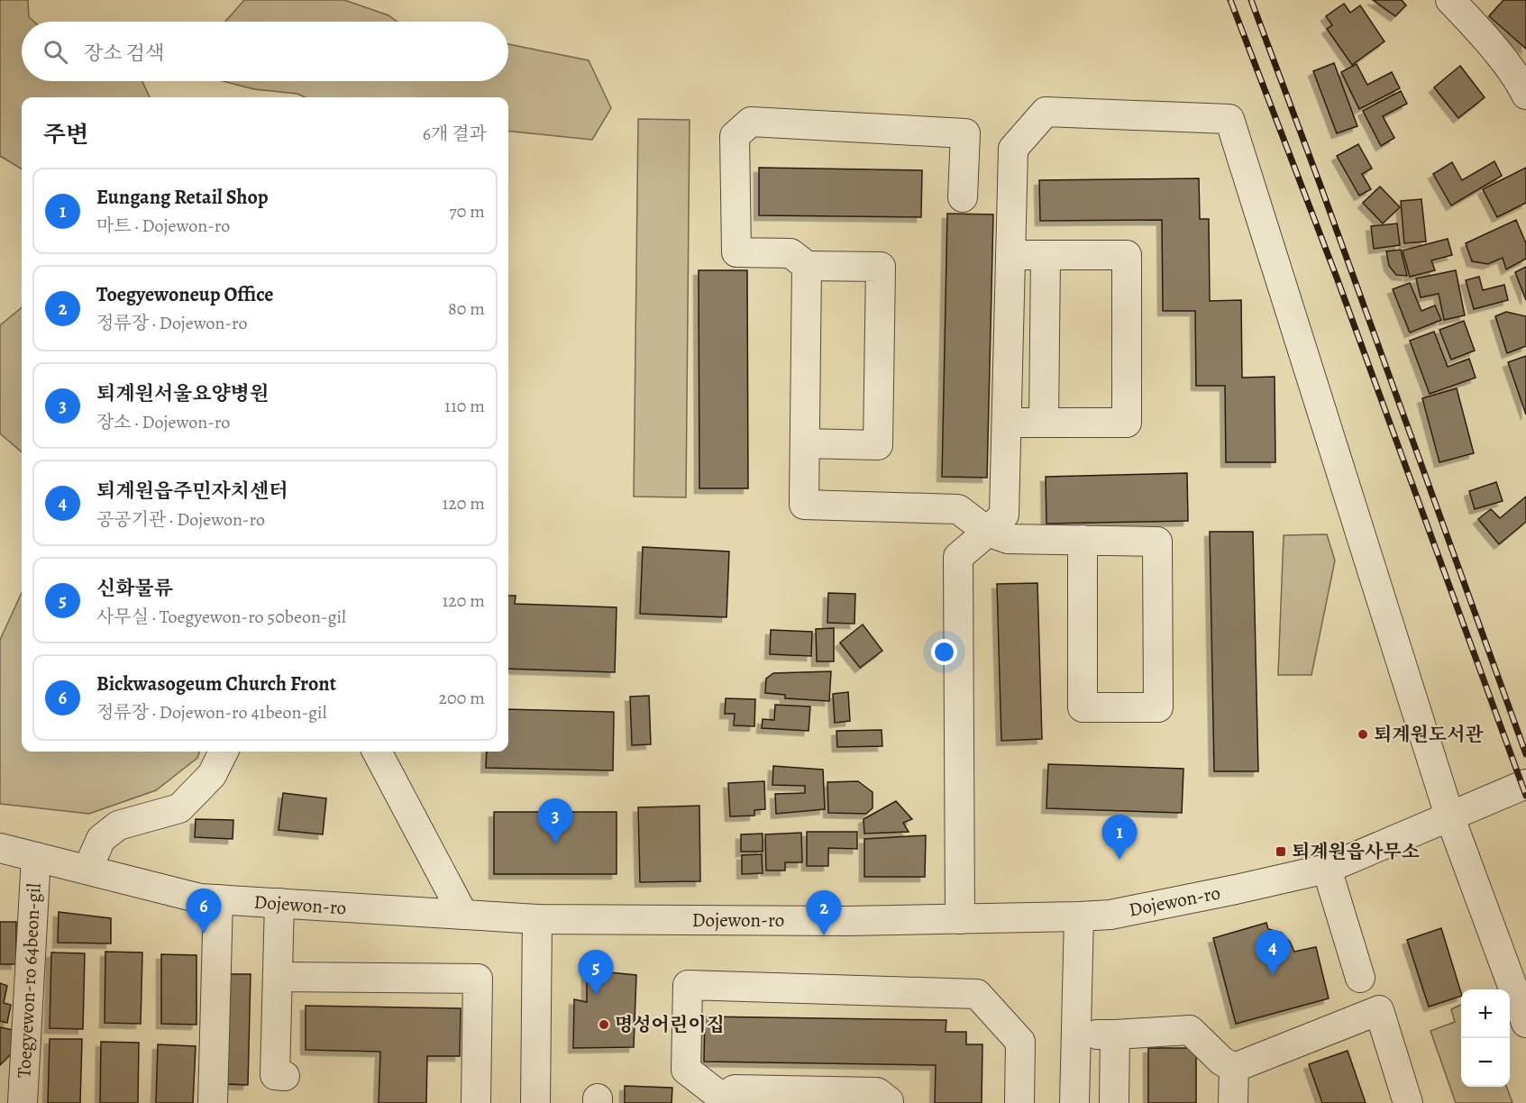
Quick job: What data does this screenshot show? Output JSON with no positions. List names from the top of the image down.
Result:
{
  "streets": {
    "street": ["Dojewon-ro", "Toegyewon-ro 64beon-gil"]
  },
  "crossings": [
    ["Dojewon-ro", "Toegyewon-ro 64beon-gil"]
  ],
  "places": {
    "other": ["퇴계원도서관", "명성어린이집"],
    "transit": ["퇴계원읍사무소"]
  },
  "page": {
    "search": "장소 검색",
    "heading": ["주변", "6개 결과"],
    "list": [
      {
        "mark": "1",
        "name": "Eungang Retail Shop",
        "note": "마트 · Dojewon-ro",
        "value": "70 m"
      },
      {
        "mark": "2",
        "name": "Toegyewoneup Office",
        "note": "정류장 · Dojewon-ro",
        "value": "80 m"
      },
      {
        "mark": "3",
        "name": "퇴계원서울요양병원",
        "note": "장소 · Dojewon-ro",
        "value": "110 m"
      },
      {
        "mark": "4",
        "name": "퇴계원읍주민자치센터",
        "note": "공공기관 · Dojewon-ro",
        "value": "120 m"
      },
      {
        "mark": "5",
        "name": "신화물류",
        "note": "사무실 · Toegyewon-ro 50beon-gil",
        "value": "120 m"
      },
      {
        "mark": "6",
        "name": "Bickwasogeum Church Front",
        "note": "정류장 · Dojewon-ro 41beon-gil",
        "value": "200 m"
      }
    ],
    "pins": [
      "3",
      "1",
      "6",
      "2",
      "4",
      "5"
    ],
    "map_buttons": ["+", "−"]
  }
}
